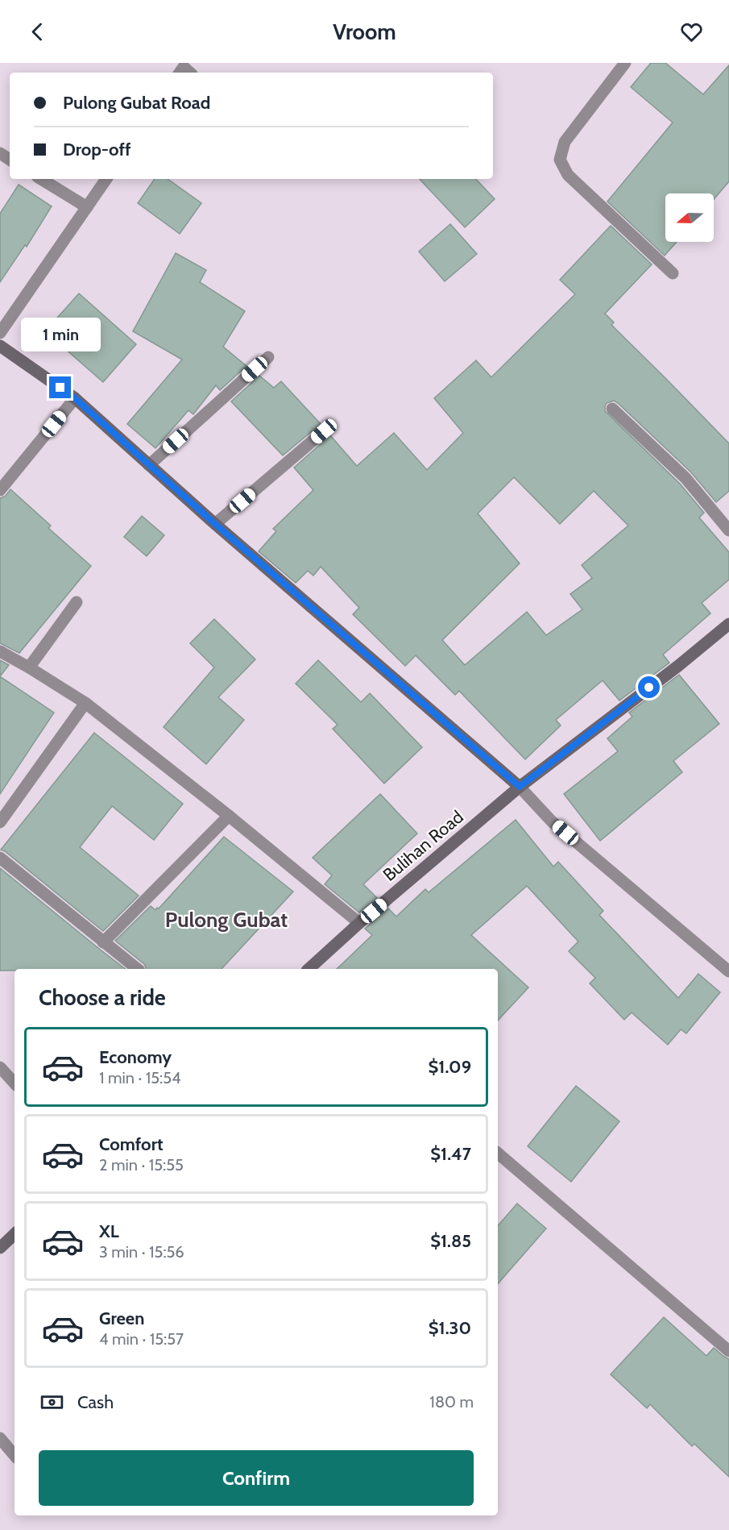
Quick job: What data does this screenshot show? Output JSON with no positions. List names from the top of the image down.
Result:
{
  "streets": {
    "street": ["Bulihan Road"]
  },
  "districts": ["Pulong Gubat"],
  "north": "left",
  "page": {
    "header": "Vroom",
    "banner": ["Pulong Gubat Road", "Drop-off"],
    "bubble": "1 min",
    "heading": "Choose a ride",
    "list": [
      {
        "name": "Economy",
        "note": "1 min · 15:54",
        "value": "$1.09"
      },
      {
        "name": "Comfort",
        "note": "2 min · 15:55",
        "value": "$1.47"
      },
      {
        "name": "XL",
        "note": "3 min · 15:56",
        "value": "$1.85"
      },
      {
        "name": "Green",
        "note": "4 min · 15:57",
        "value": "$1.30"
      }
    ],
    "pay": ["Cash", "180 m"],
    "buttons": "Confirm"
  }
}
